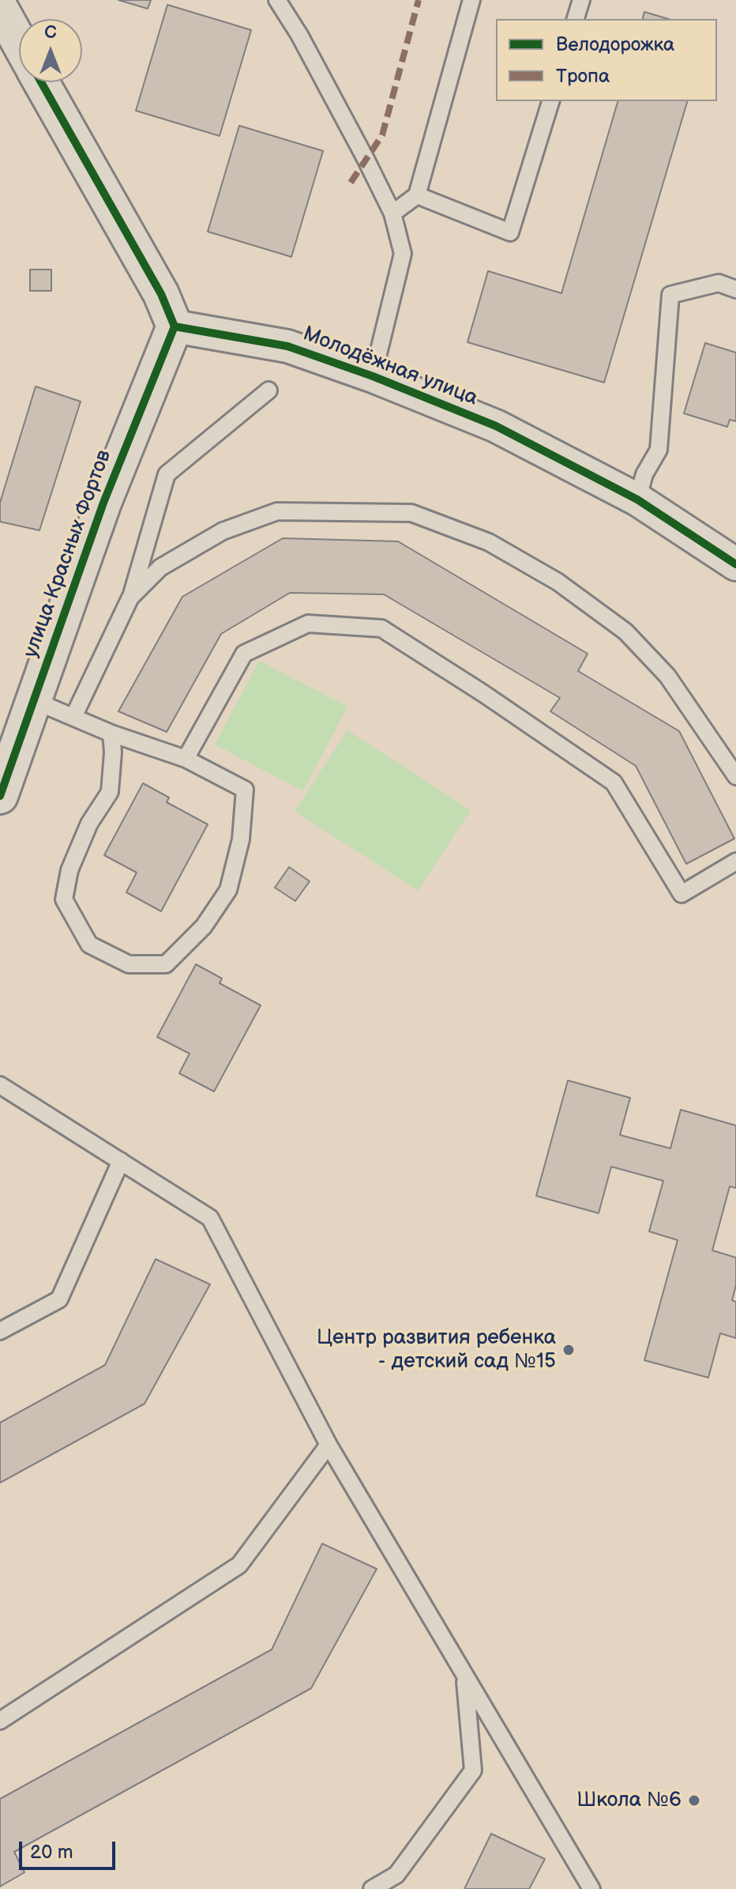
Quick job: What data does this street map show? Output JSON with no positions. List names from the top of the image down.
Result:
{
  "streets": {
    "street": ["Молодёжная улица", "улица Красных Фортов"]
  },
  "crossings": [
    ["Молодёжная улица", "улица Красных Фортов"]
  ],
  "places": ["Центр развития ребенка - детский сад №15", "Школа №6"],
  "legend": ["Велодорожка", "Тропа"],
  "scale_bar": "20 m",
  "north": "top"
}
